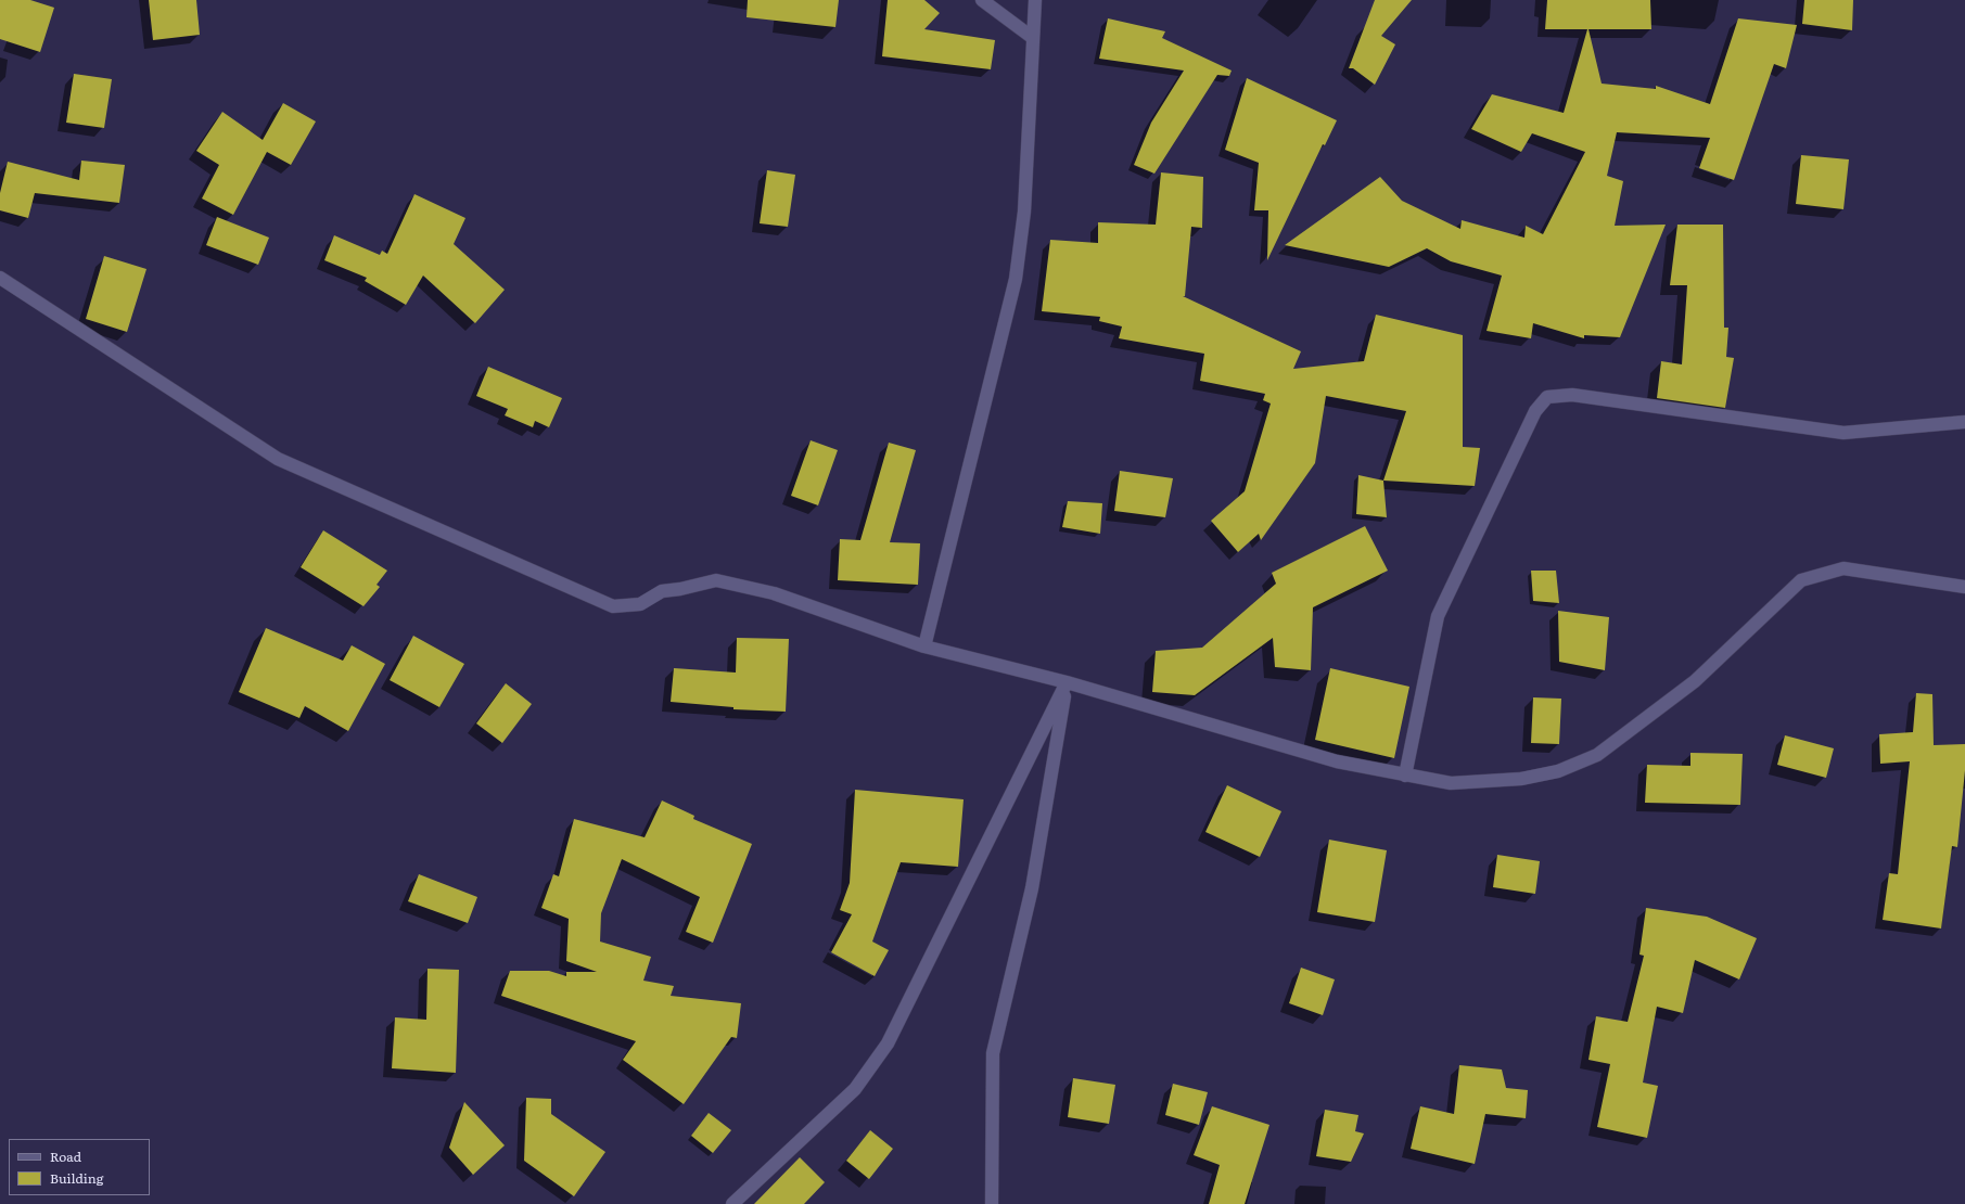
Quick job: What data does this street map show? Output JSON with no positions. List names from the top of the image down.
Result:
{
  "legend": ["Road", "Building"]
}
